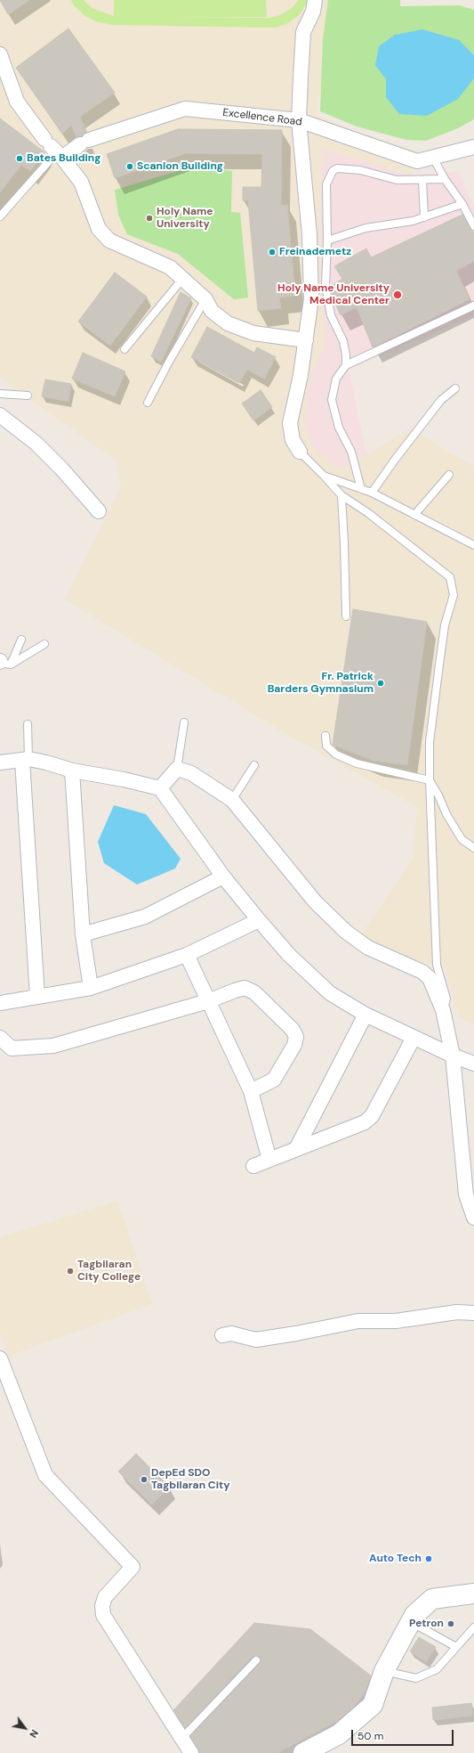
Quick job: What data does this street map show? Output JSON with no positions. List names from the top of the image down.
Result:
{
  "streets": {
    "street": ["Excellence Road"]
  },
  "places": [
    "Bates Building",
    "Scanlon Building",
    "Holy Name University",
    "Freinademetz",
    "Holy Name University Medical Center",
    "Fr. Patrick Barders Gymnasium",
    "Tagbilaran City College",
    "DepEd SDO Tagbilaran City",
    "Auto Tech",
    "Petron"
  ],
  "scale_bar": "50 m",
  "north": "bottom right"
}
